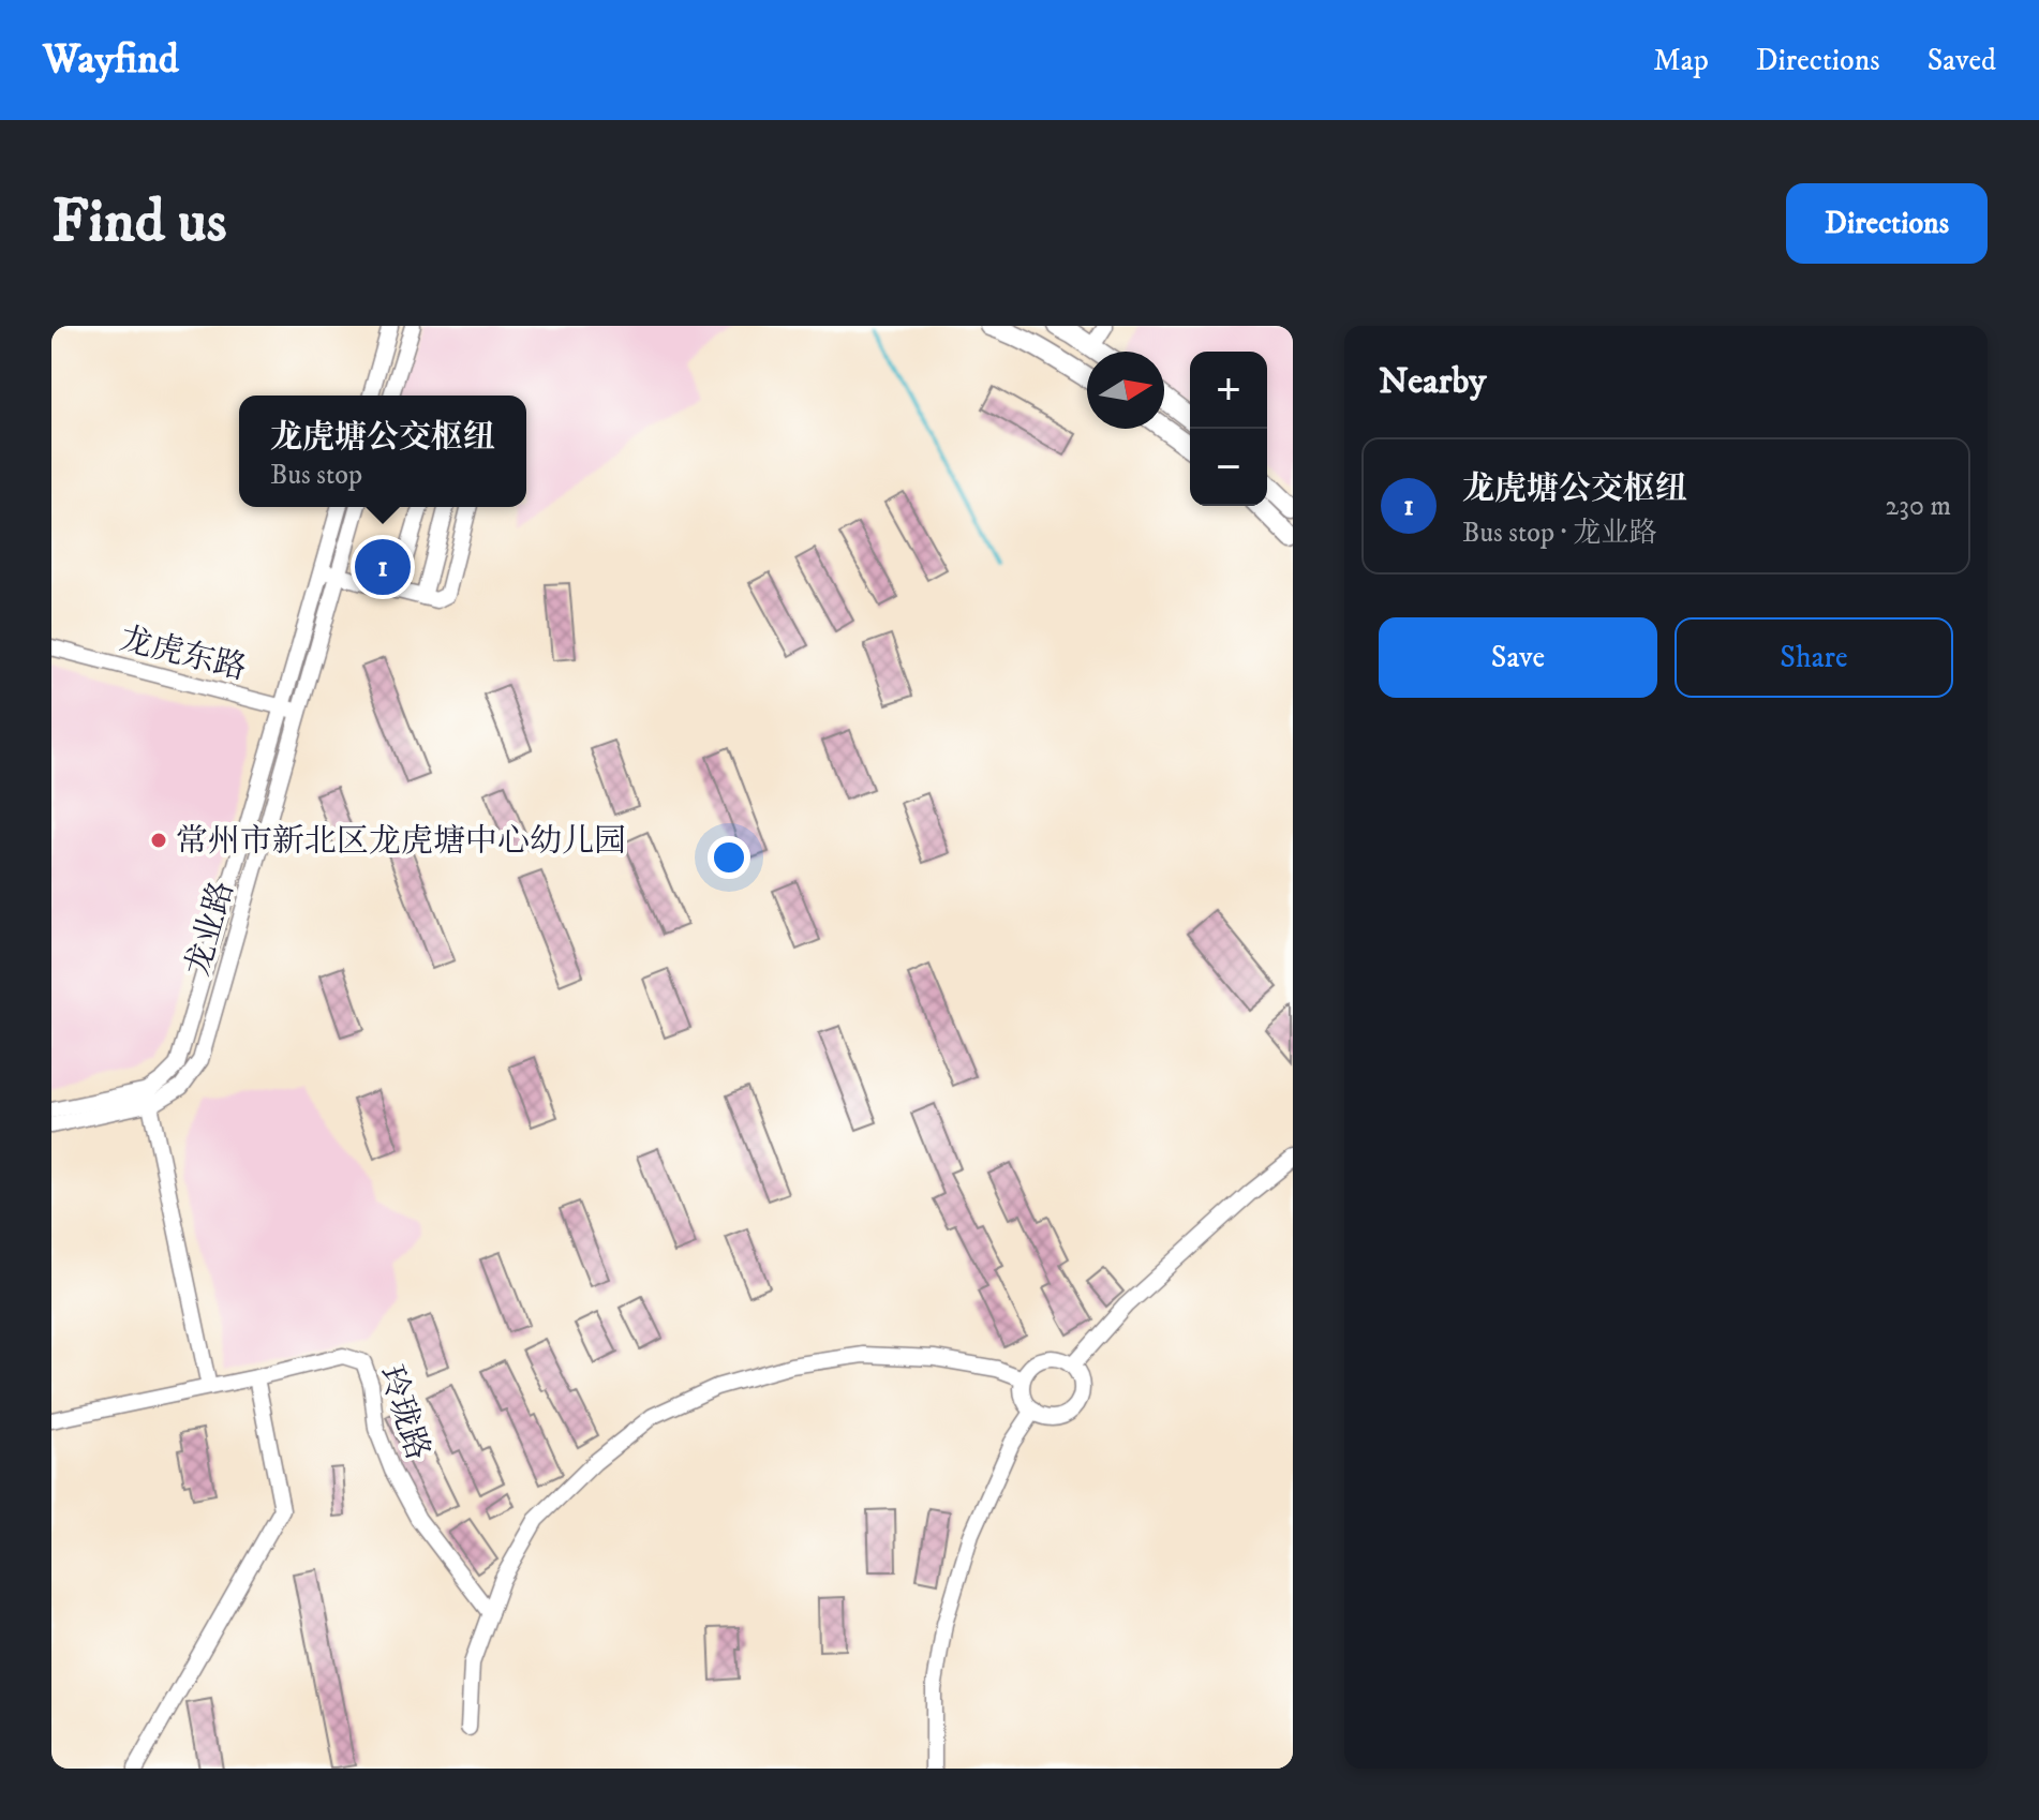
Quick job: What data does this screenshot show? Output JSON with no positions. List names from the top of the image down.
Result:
{
  "streets": {
    "street": ["龙虎东路", "龙业路", "玲珑路"]
  },
  "crossings": [
    ["龙虎东路", "龙业路"]
  ],
  "places": ["常州市新北区龙虎塘中心幼儿园"],
  "north": "right",
  "page": {
    "header": "Wayfind",
    "nav": ["Map", "Directions", "Saved"],
    "buttons": [
      "Directions",
      ["Save", "Share"]
    ],
    "title": "Find us",
    "heading": "Nearby",
    "map_buttons": ["+", "−"],
    "popup": ["龙虎塘公交枢纽", "Bus stop"],
    "list": [
      {
        "mark": "1",
        "name": "龙虎塘公交枢纽",
        "note": "Bus stop · 龙业路",
        "value": "230 m"
      }
    ],
    "pins": "1"
  }
}
